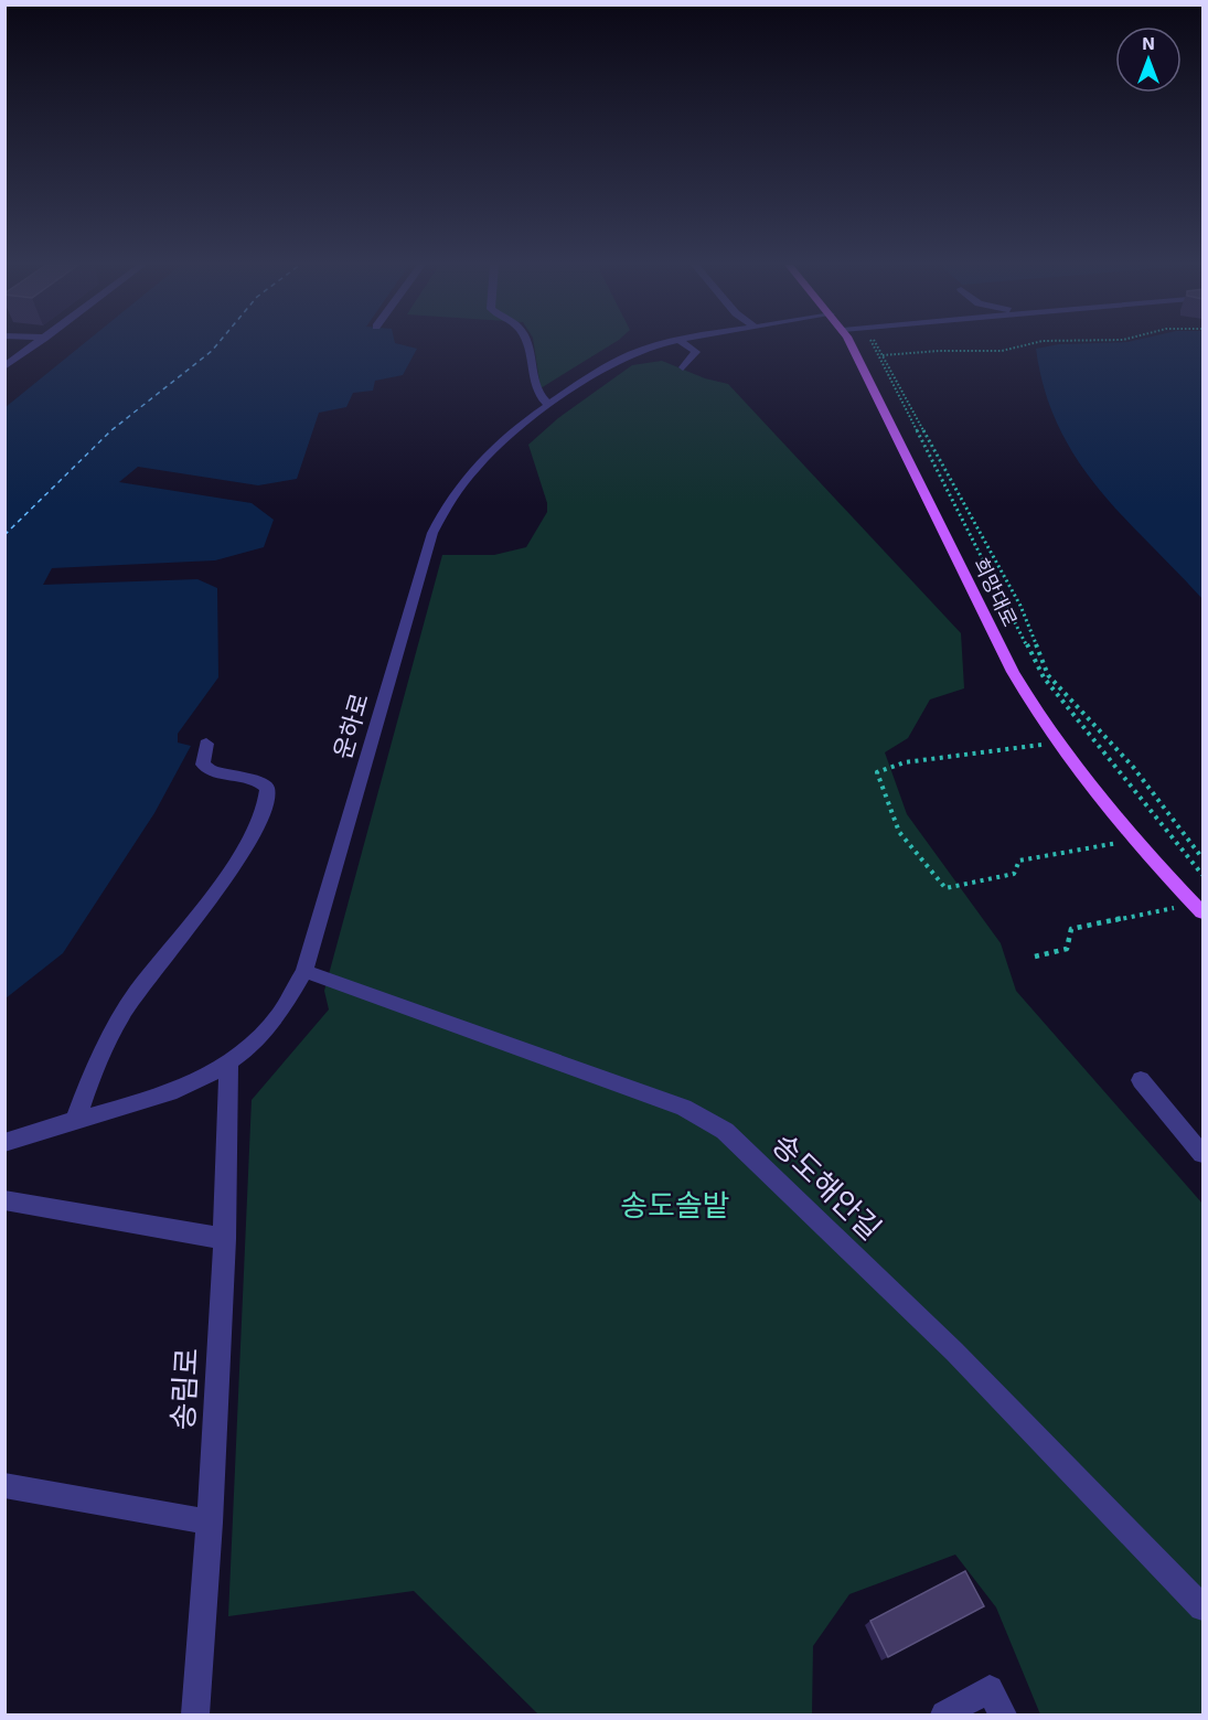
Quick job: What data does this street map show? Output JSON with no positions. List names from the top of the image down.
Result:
{
  "streets": {
    "main road": ["희망대로"],
    "street": ["운하로", "송도해안길", "송림로"]
  },
  "crossings": [
    ["운하로", "송도해안길"],
    ["운하로", "송림로"]
  ],
  "parks": ["송도솔밭"],
  "north": "top"
}
